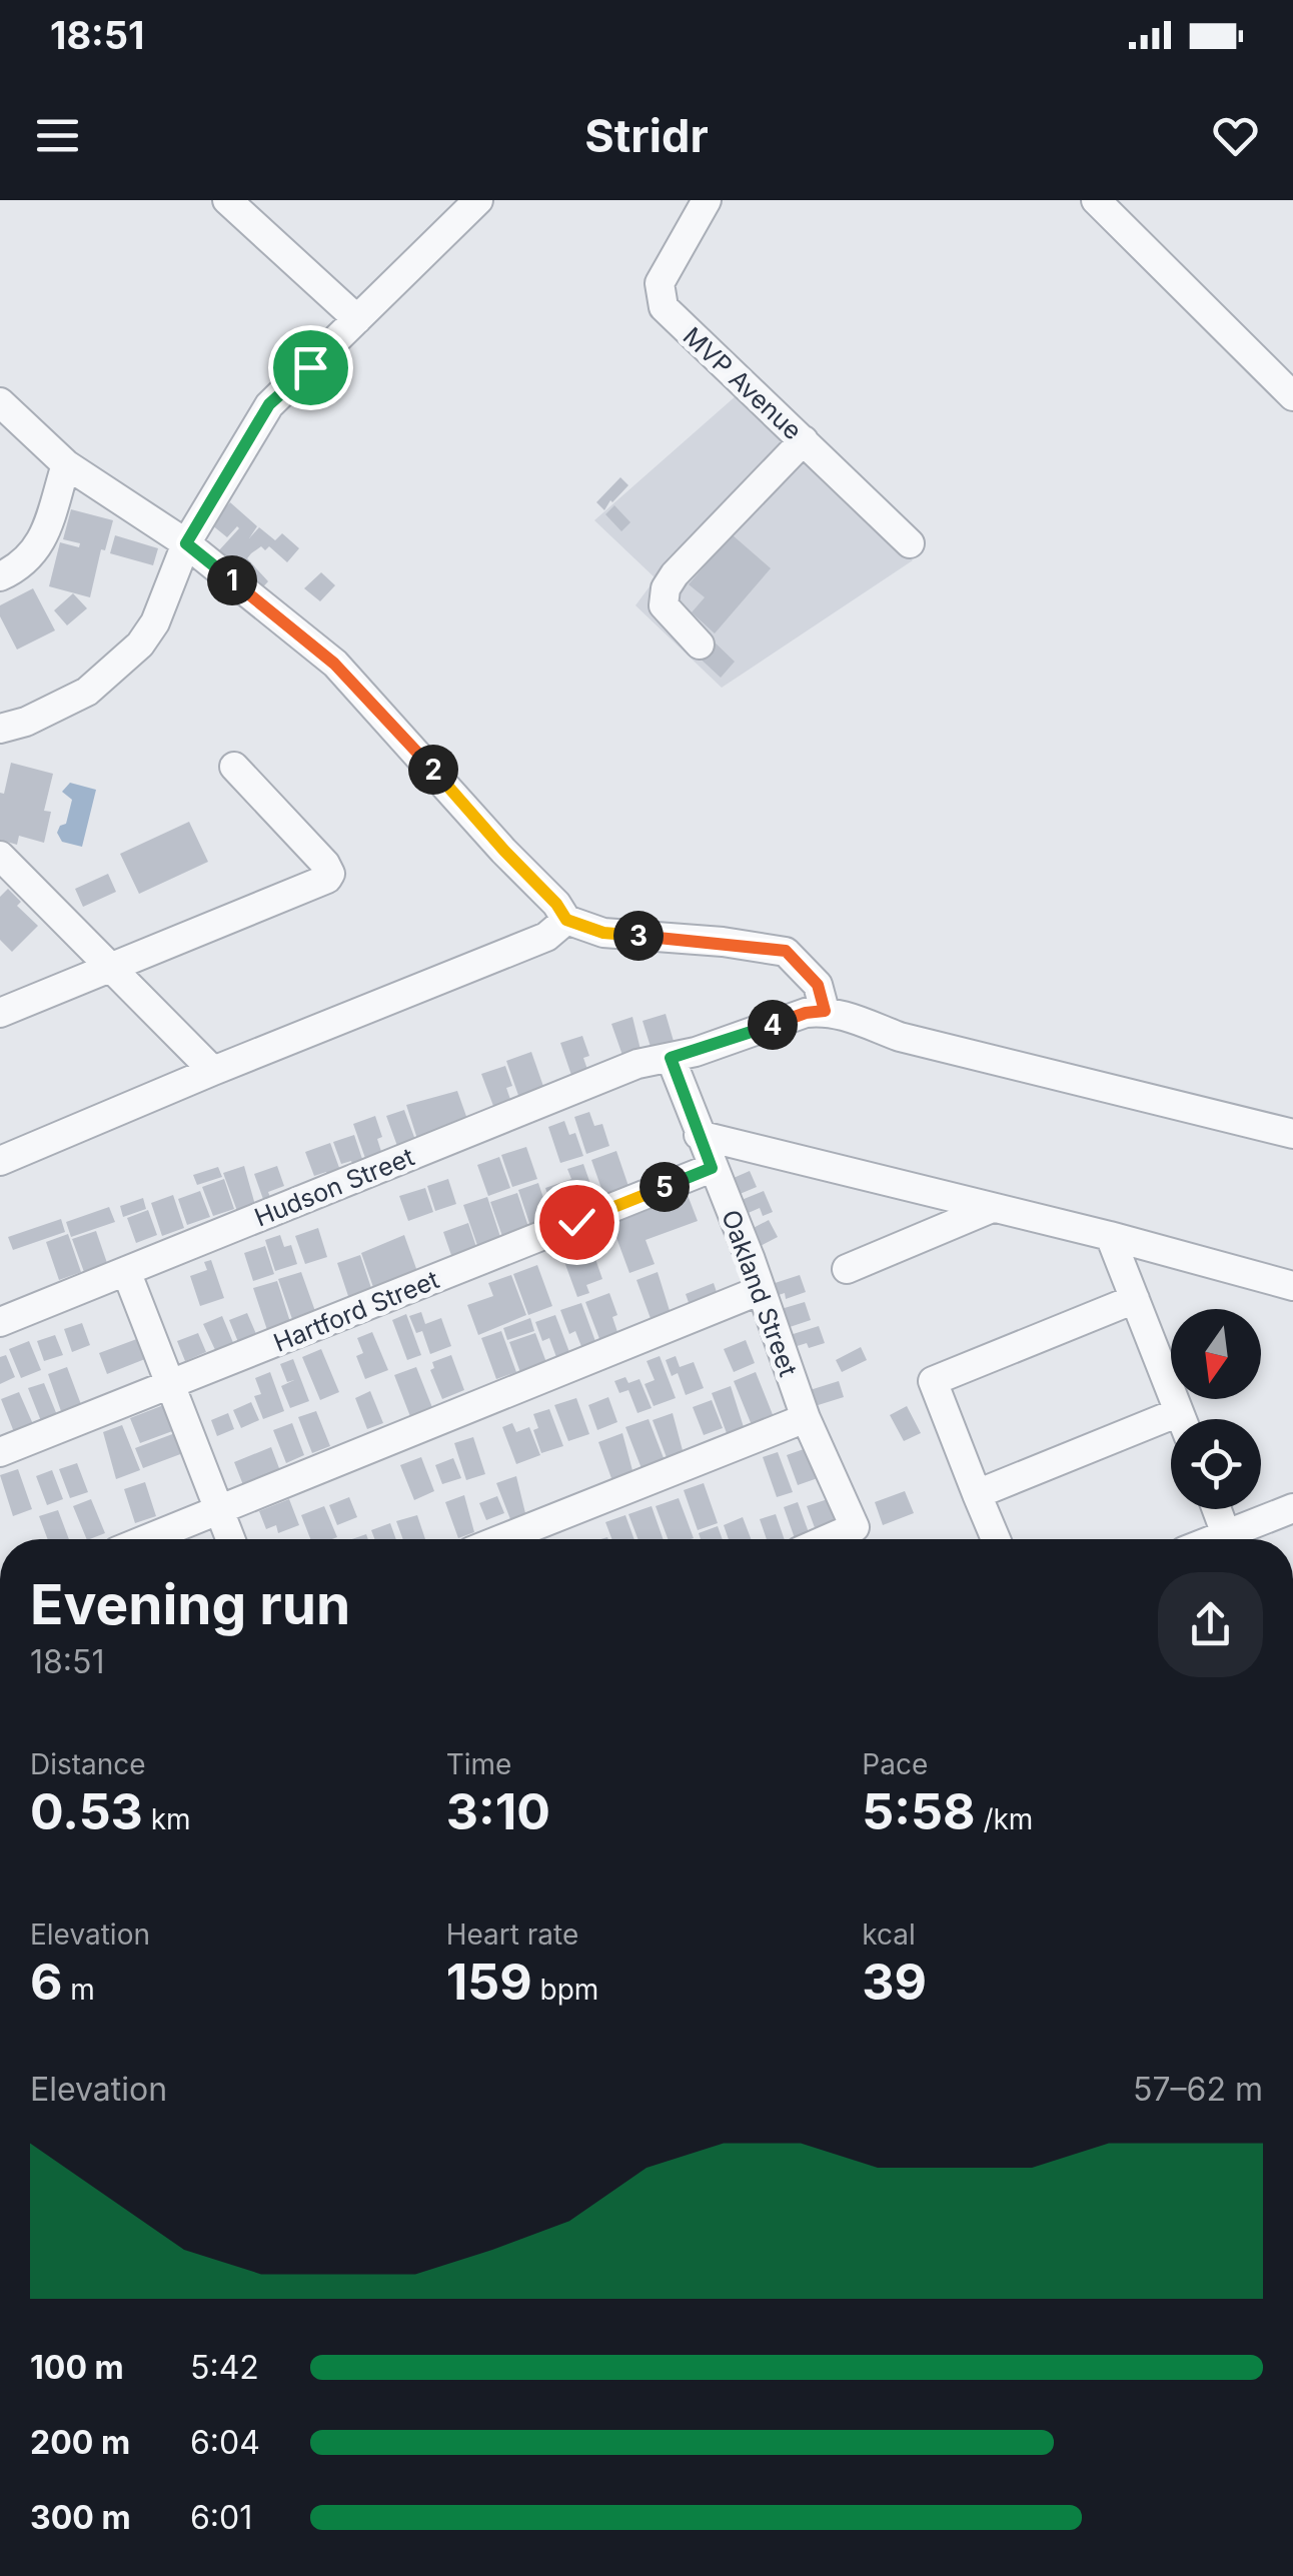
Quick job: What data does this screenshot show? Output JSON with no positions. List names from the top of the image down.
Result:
{
  "streets": {
    "street": [
      "MVP Avenue",
      "Hudson Street",
      "Oakland Street",
      "Hartford Street"
    ]
  },
  "crossings": [
    ["Hudson Street", "Oakland Street"],
    ["Oakland Street", "Hartford Street"]
  ],
  "north": "bottom",
  "page": {
    "status": "18:51",
    "header": "Stridr",
    "pins": [
      "1",
      "2",
      "3",
      "4",
      "5"
    ],
    "heading": ["Evening run", "18:51"],
    "stats": [
      ["Distance", "0.53 km"],
      ["Time", "3:10"],
      ["Pace", "5:58 /km"],
      ["Elevation", "6 m"],
      ["Heart rate", "159 bpm"],
      ["kcal", "39"]
    ],
    "chart": ["Elevation", "57–62 m"],
    "list": [
      {
        "name": "100 m",
        "note": "5:42"
      },
      {
        "name": "200 m",
        "note": "6:04"
      },
      {
        "name": "300 m",
        "note": "6:01"
      }
    ]
  }
}
